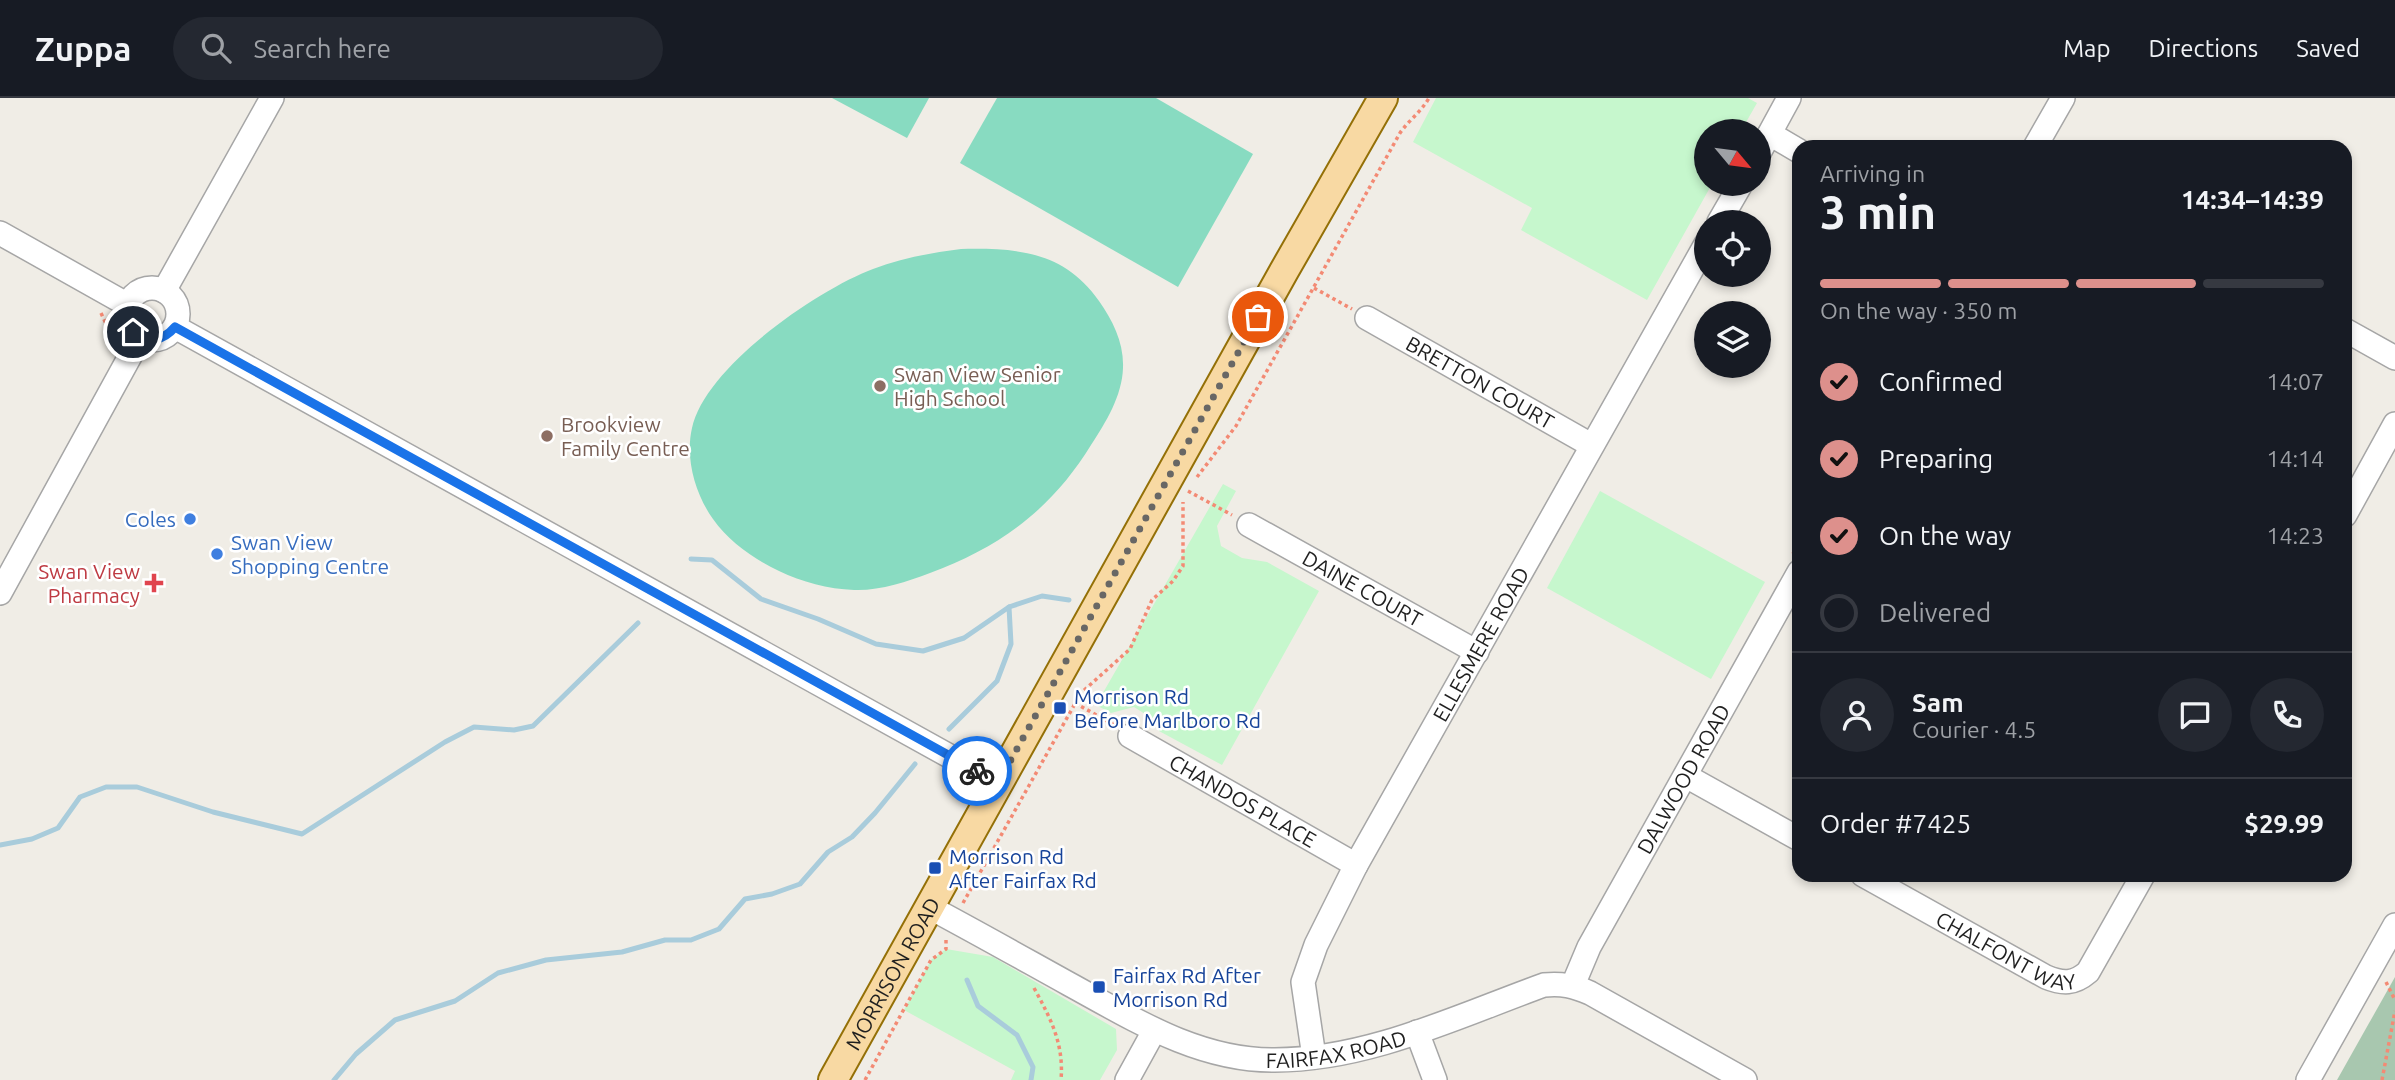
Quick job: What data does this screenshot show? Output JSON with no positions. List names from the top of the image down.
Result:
{
  "streets": {
    "main road": ["MORRISON ROAD"],
    "street": [
      "BRETTON COURT",
      "DAINE COURT",
      "ELLESMERE ROAD",
      "DALWOOD ROAD",
      "CHANDOS PLACE",
      "CHALFONT WAY",
      "FAIRFAX ROAD"
    ]
  },
  "crossings": [
    ["BRETTON COURT", "ELLESMERE ROAD"],
    ["DAINE COURT", "ELLESMERE ROAD"],
    ["ELLESMERE ROAD", "CHANDOS PLACE"],
    ["ELLESMERE ROAD", "FAIRFAX ROAD"],
    ["DALWOOD ROAD", "FAIRFAX ROAD"],
    ["MORRISON ROAD", "FAIRFAX ROAD"]
  ],
  "places": {
    "other": [
      "Swan View Senior High School",
      "Brookview Family Centre",
      "Coles",
      "Swan View Shopping Centre"
    ],
    "health": ["Swan View Pharmacy"],
    "transit": ["Morrison Rd Before Marlboro Rd", "Morrison Rd After Fairfax Rd", "Fairfax Rd After Morrison Rd"]
  },
  "north": "bottom right",
  "page": {
    "header": "Zuppa",
    "search": "Search here",
    "nav": ["Map", "Directions", "Saved"],
    "heading": ["3 min", "Arriving in", "14:34–14:39"],
    "panel": [
      "Sam",
      "Courier · 4.5",
      "Order #7425",
      "$29.99"
    ],
    "bar": "On the way · 350 m",
    "list": [
      ["Confirmed", "14:07"],
      ["Preparing", "14:14"],
      ["On the way", "14:23"],
      "Delivered"
    ]
  }
}
